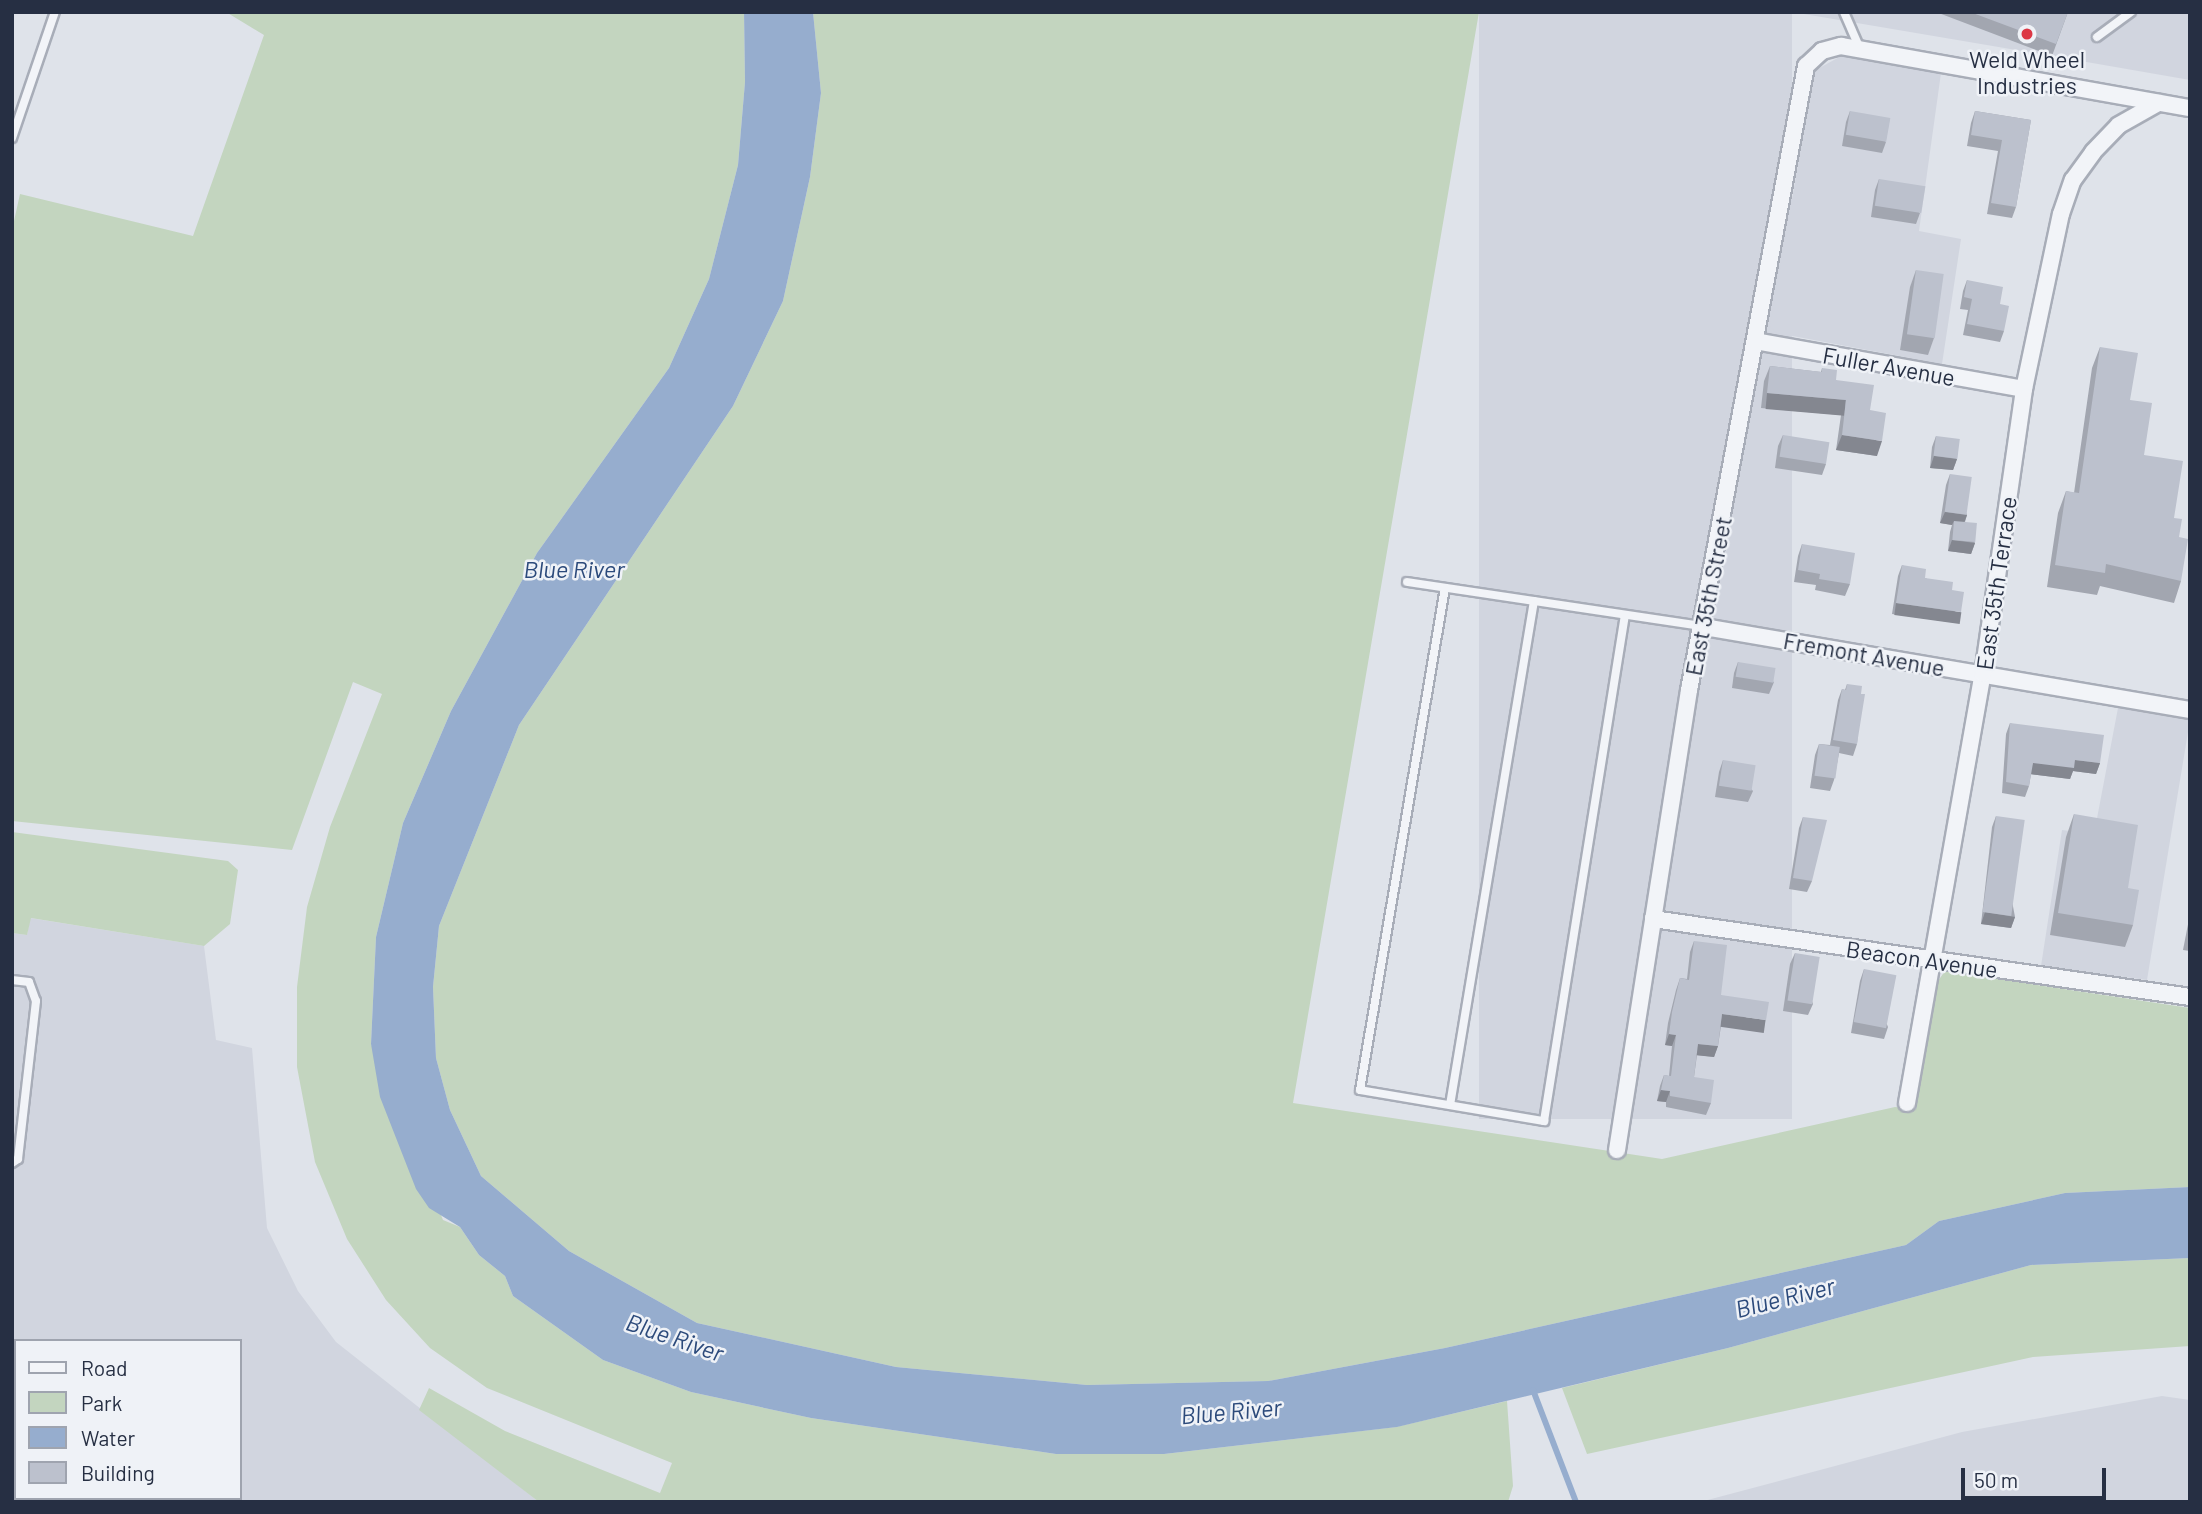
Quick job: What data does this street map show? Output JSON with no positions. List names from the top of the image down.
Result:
{
  "streets": {
    "street": [
      "Fuller Avenue",
      "East 35th Terrace",
      "East 35th Street",
      "Fremont Avenue",
      "Beacon Avenue"
    ]
  },
  "crossings": [
    ["Fuller Avenue", "East 35th Terrace"],
    ["Fuller Avenue", "East 35th Street"],
    ["East 35th Terrace", "Fremont Avenue"],
    ["East 35th Terrace", "Beacon Avenue"],
    ["East 35th Street", "Fremont Avenue"],
    ["East 35th Street", "Beacon Avenue"]
  ],
  "water": ["Blue River"],
  "places": ["Weld Wheel Industries"],
  "legend": [
    "Road",
    "Park",
    "Water",
    "Building"
  ],
  "scale_bar": "50 m"
}
